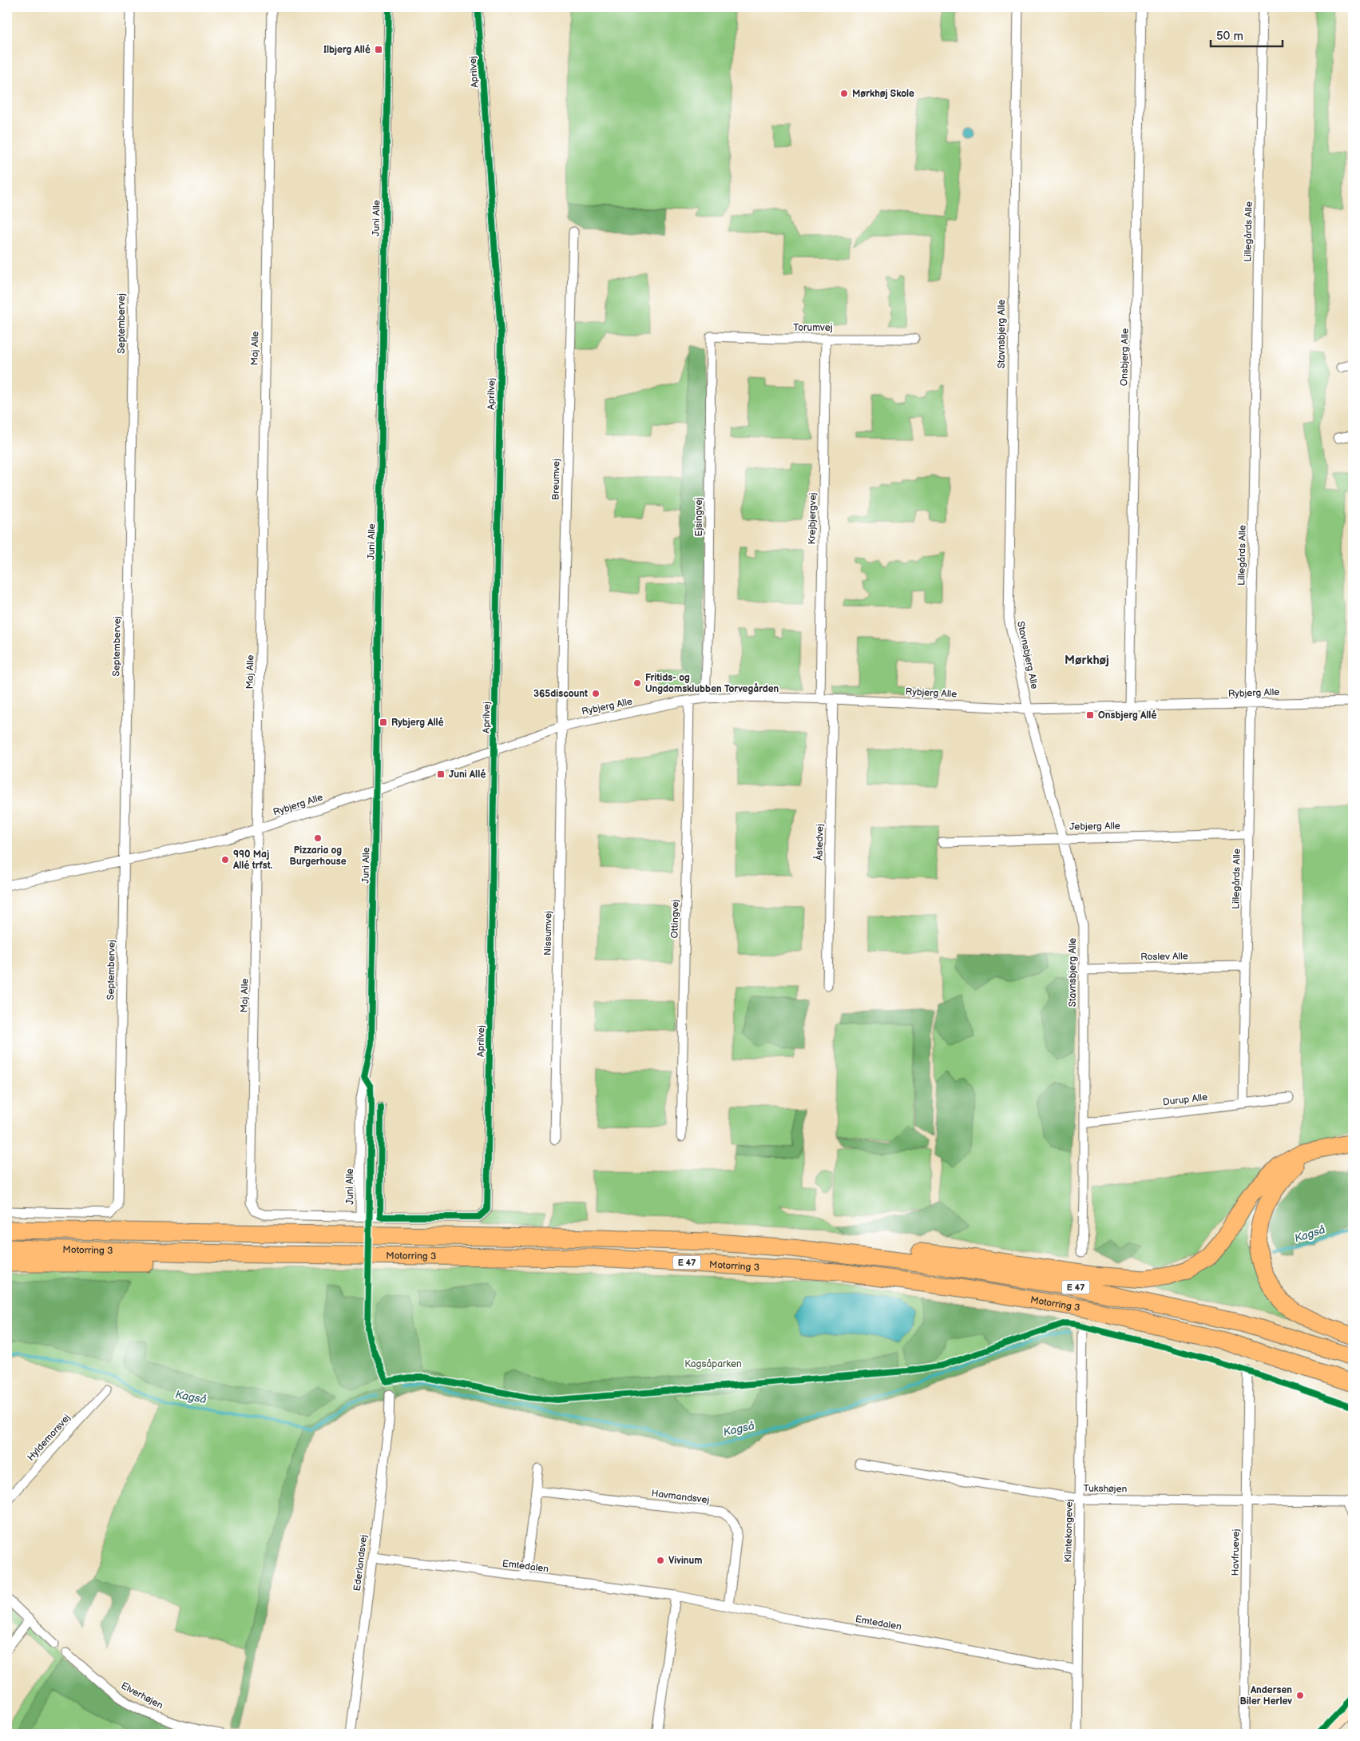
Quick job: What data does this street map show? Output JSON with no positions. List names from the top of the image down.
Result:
{
  "streets": {
    "highway": ["Motorring 3", "E 47"],
    "street": [
      "Aprilvej",
      "Juni Alle",
      "Lillegårds Alle",
      "Septembervej",
      "Torumvej",
      "Stavnsbjerg Alle",
      "Maj Alle",
      "Onsbjerg Alle",
      "Breumvej",
      "Ejsingvej",
      "Krejbjergvej",
      "Rybjerg Alle",
      "Jebjerg Alle",
      "Åstedvej",
      "Ottingvej",
      "Nissumvej",
      "Roslev Alle",
      "Durup Alle",
      "Hyldemorsvej",
      "Tukshøjen",
      "Havmandsvej",
      "Klintekongevej",
      "Havfruevej",
      "Ederlandsvej",
      "Emtedalen",
      "Elverhøjen"
    ]
  },
  "crossings": [
    ["Aprilvej", "Maj Alle"],
    ["Aprilvej", "Rybjerg Alle"],
    ["Juni Alle", "Maj Alle"],
    ["Juni Alle", "Rybjerg Alle"],
    ["Lillegårds Alle", "Rybjerg Alle"],
    ["Lillegårds Alle", "Jebjerg Alle"],
    ["Lillegårds Alle", "Roslev Alle"],
    ["Lillegårds Alle", "Durup Alle"],
    ["Septembervej", "Rybjerg Alle"],
    ["Torumvej", "Ejsingvej"],
    ["Torumvej", "Krejbjergvej"],
    ["Stavnsbjerg Alle", "Rybjerg Alle"],
    ["Stavnsbjerg Alle", "Jebjerg Alle"],
    ["Stavnsbjerg Alle", "Roslev Alle"],
    ["Stavnsbjerg Alle", "Durup Alle"],
    ["Maj Alle", "Rybjerg Alle"],
    ["Onsbjerg Alle", "Rybjerg Alle"],
    ["Breumvej", "Rybjerg Alle"],
    ["Breumvej", "Nissumvej"],
    ["Ejsingvej", "Rybjerg Alle"],
    ["Krejbjergvej", "Rybjerg Alle"],
    ["Rybjerg Alle", "Åstedvej"],
    ["Rybjerg Alle", "Ottingvej"],
    ["Rybjerg Alle", "Nissumvej"],
    ["Tukshøjen", "Klintekongevej"],
    ["Tukshøjen", "Havfruevej"],
    ["Havmandsvej", "Emtedalen"],
    ["Klintekongevej", "Emtedalen"],
    ["Ederlandsvej", "Emtedalen"]
  ],
  "districts": ["Mørkhøj"],
  "water": ["Kagså"],
  "parks": ["Kagsåparken"],
  "places": {
    "transit": [
      "Ilbjerg Allé",
      "Onsbjerg Allé",
      "Rybjerg Allé",
      "Juni Allé"
    ],
    "other": [
      "Mørkhøj Skole",
      "Fritids- og Ungdomsklubben Torvegården",
      "365discount",
      "Pizzaria og Burgerhouse",
      "990 Maj Allé trfst.",
      "Vivinum",
      "Andersen Biler Herlev"
    ]
  },
  "scale_bar": "50 m"
}
